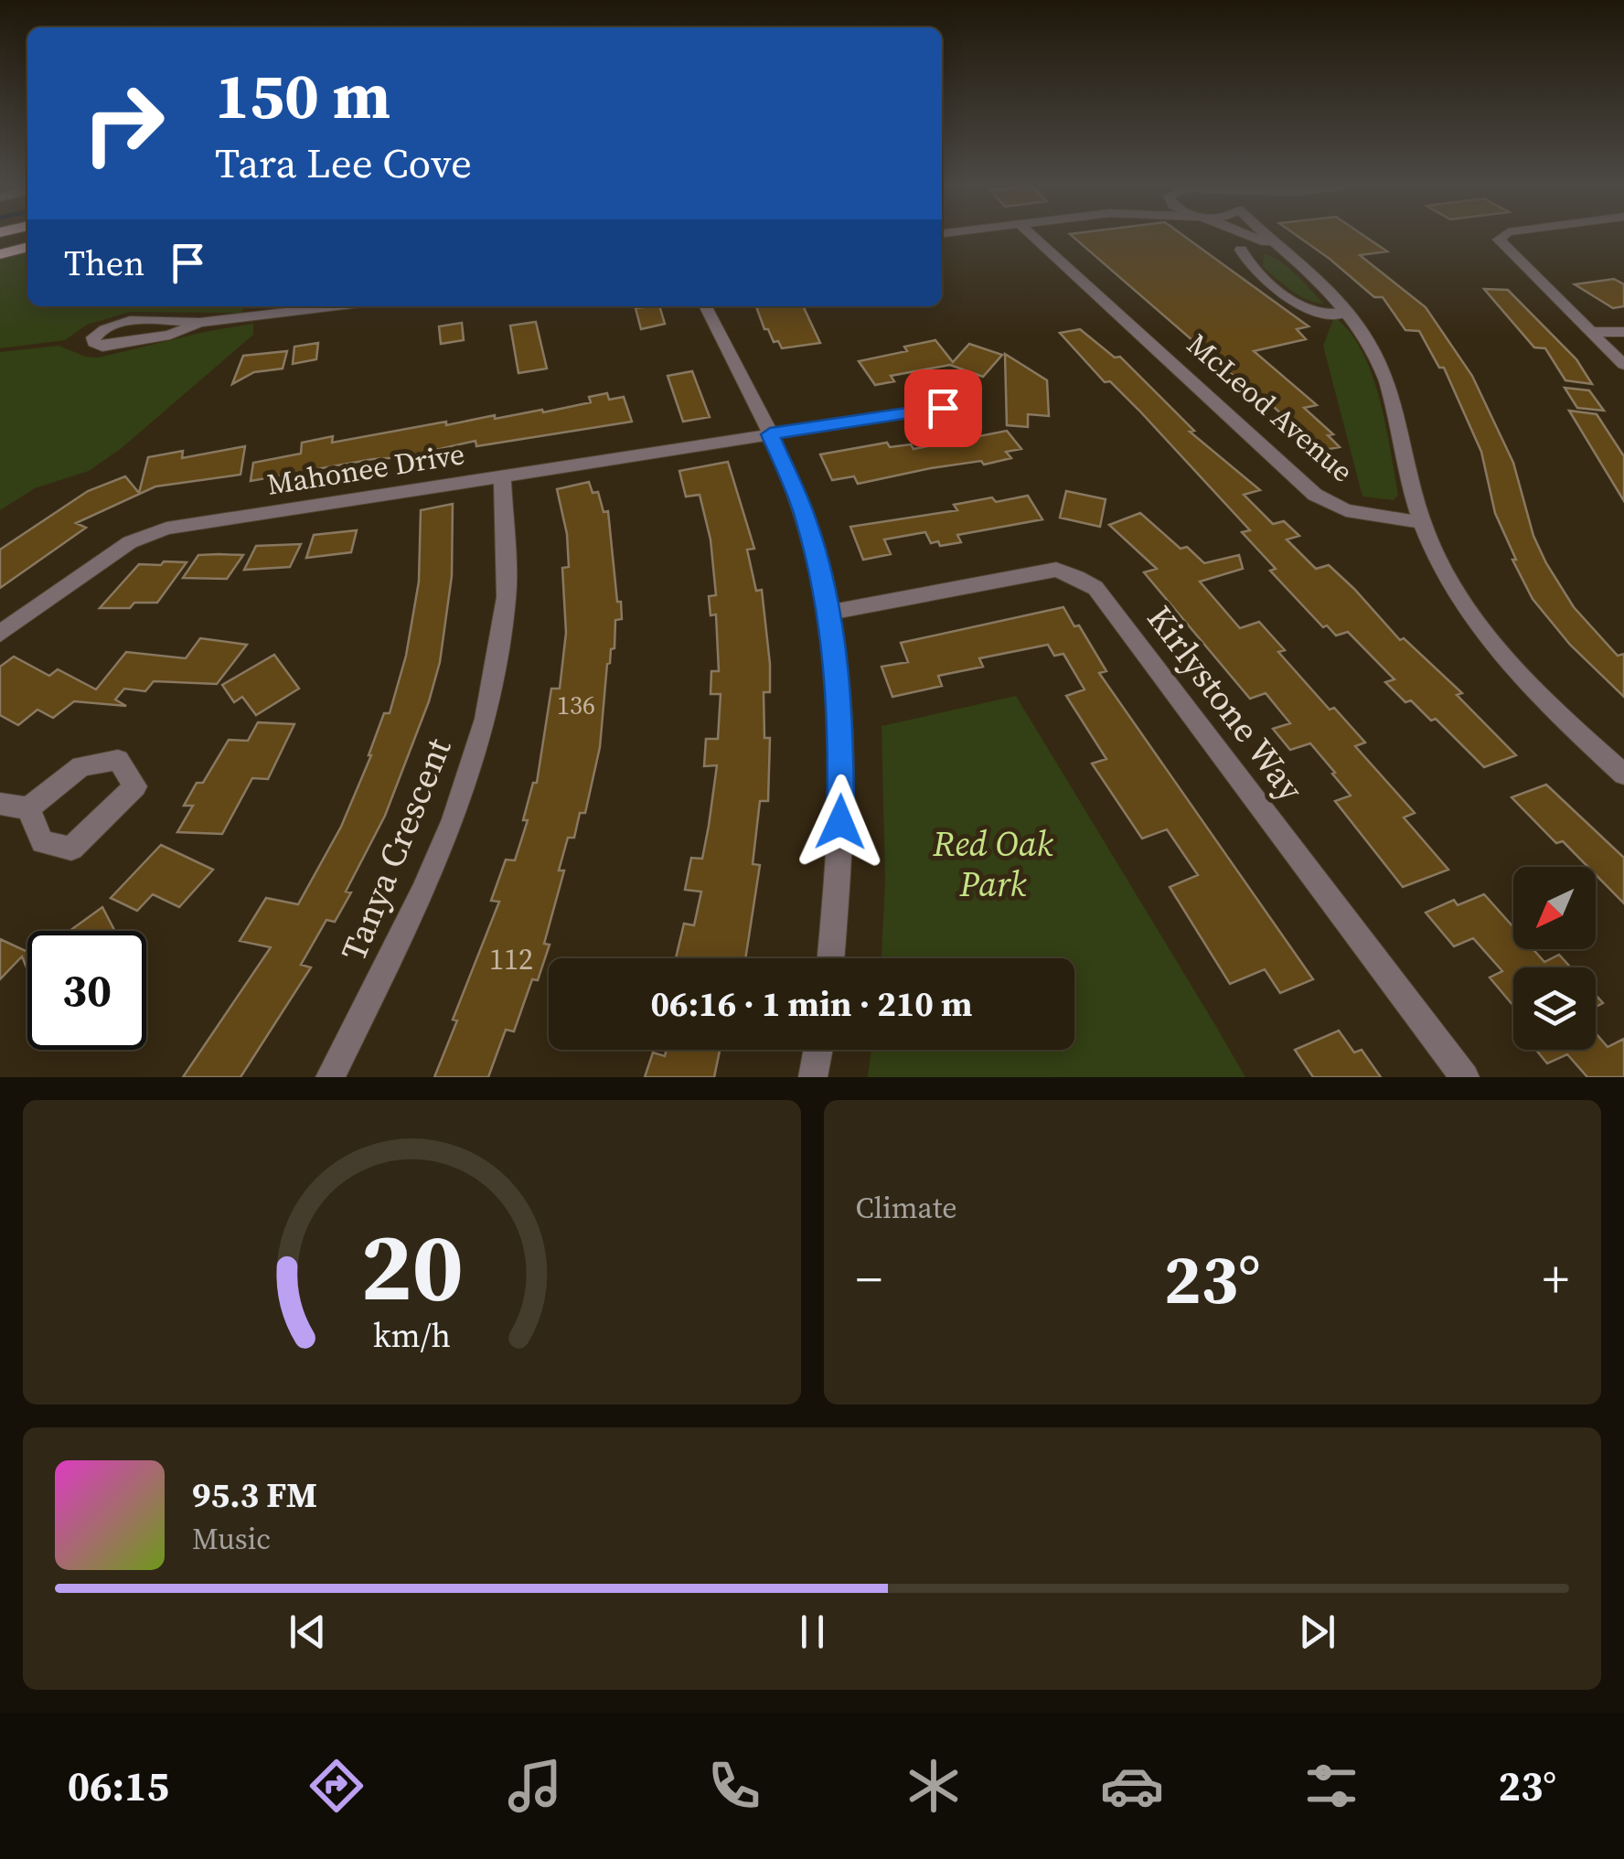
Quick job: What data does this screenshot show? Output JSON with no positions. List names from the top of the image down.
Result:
{
  "streets": {
    "street": [
      "McLeod Avenue",
      "Mahonee Drive",
      "Kirlystone Way",
      "Tanya Crescent"
    ]
  },
  "crossings": [
    ["Mahonee Drive", "Tanya Crescent"]
  ],
  "parks": ["Red Oak Park"],
  "house_numbers": ["136", "112"],
  "north": "bottom left",
  "page": {
    "turn": ["150 m", "Tara Lee Cove"],
    "then": "Then",
    "limit": "30",
    "trip": "06:16 · 1 min · 210 m",
    "tile": "Climate",
    "heat": ["−", "23°", "+"],
    "song": ["95.3 FM", "Music"],
    "tabs": ["06:15", "23°"],
    "gauge": ["20", "km/h"]
  }
}
